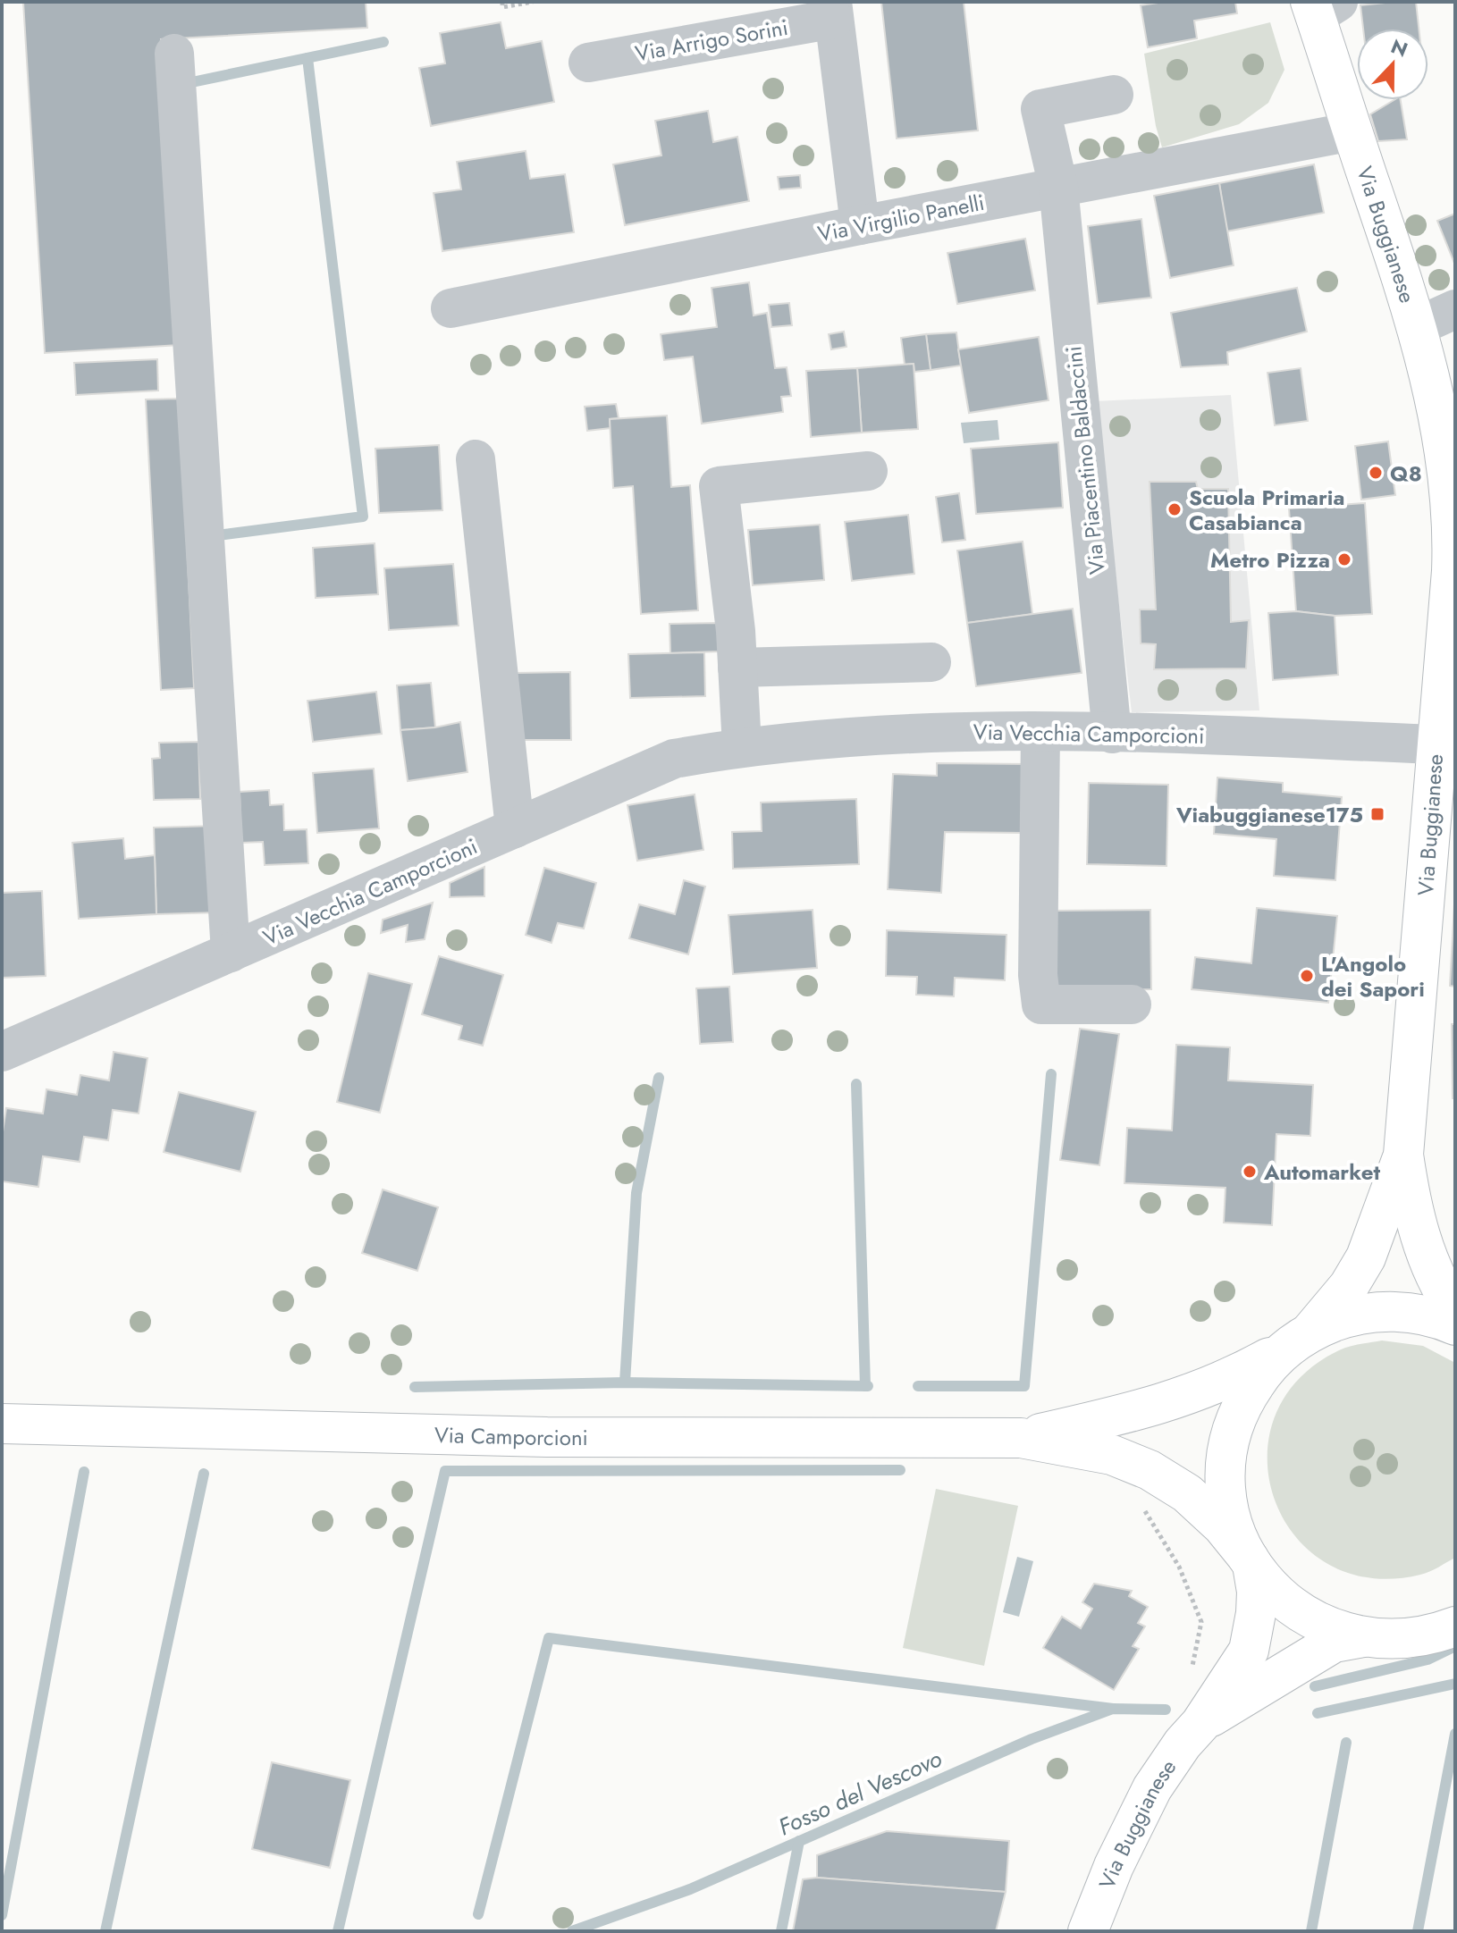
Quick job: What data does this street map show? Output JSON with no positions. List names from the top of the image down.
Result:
{
  "streets": {
    "main road": ["Via Buggianese", "Via Camporcioni"],
    "street": [
      "Via Arrigo Sorini",
      "Via Virgilio Panelli",
      "Via Piacentino Baldaccini",
      "Via Vecchia Camporcioni"
    ]
  },
  "crossings": [
    ["Via Arrigo Sorini", "Via Virgilio Panelli"],
    ["Via Virgilio Panelli", "Via Buggianese"],
    ["Via Virgilio Panelli", "Via Piacentino Baldaccini"],
    ["Via Buggianese", "Via Vecchia Camporcioni"],
    ["Via Piacentino Baldaccini", "Via Vecchia Camporcioni"]
  ],
  "water": ["Fosso del Vescovo"],
  "places": {
    "other": [
      "Q8",
      "Scuola Primaria Casabianca",
      "Metro Pizza",
      "L'Angolo dei Sapori",
      "Automarket"
    ],
    "transit": ["Viabuggianese175"]
  },
  "north": "top"
}
